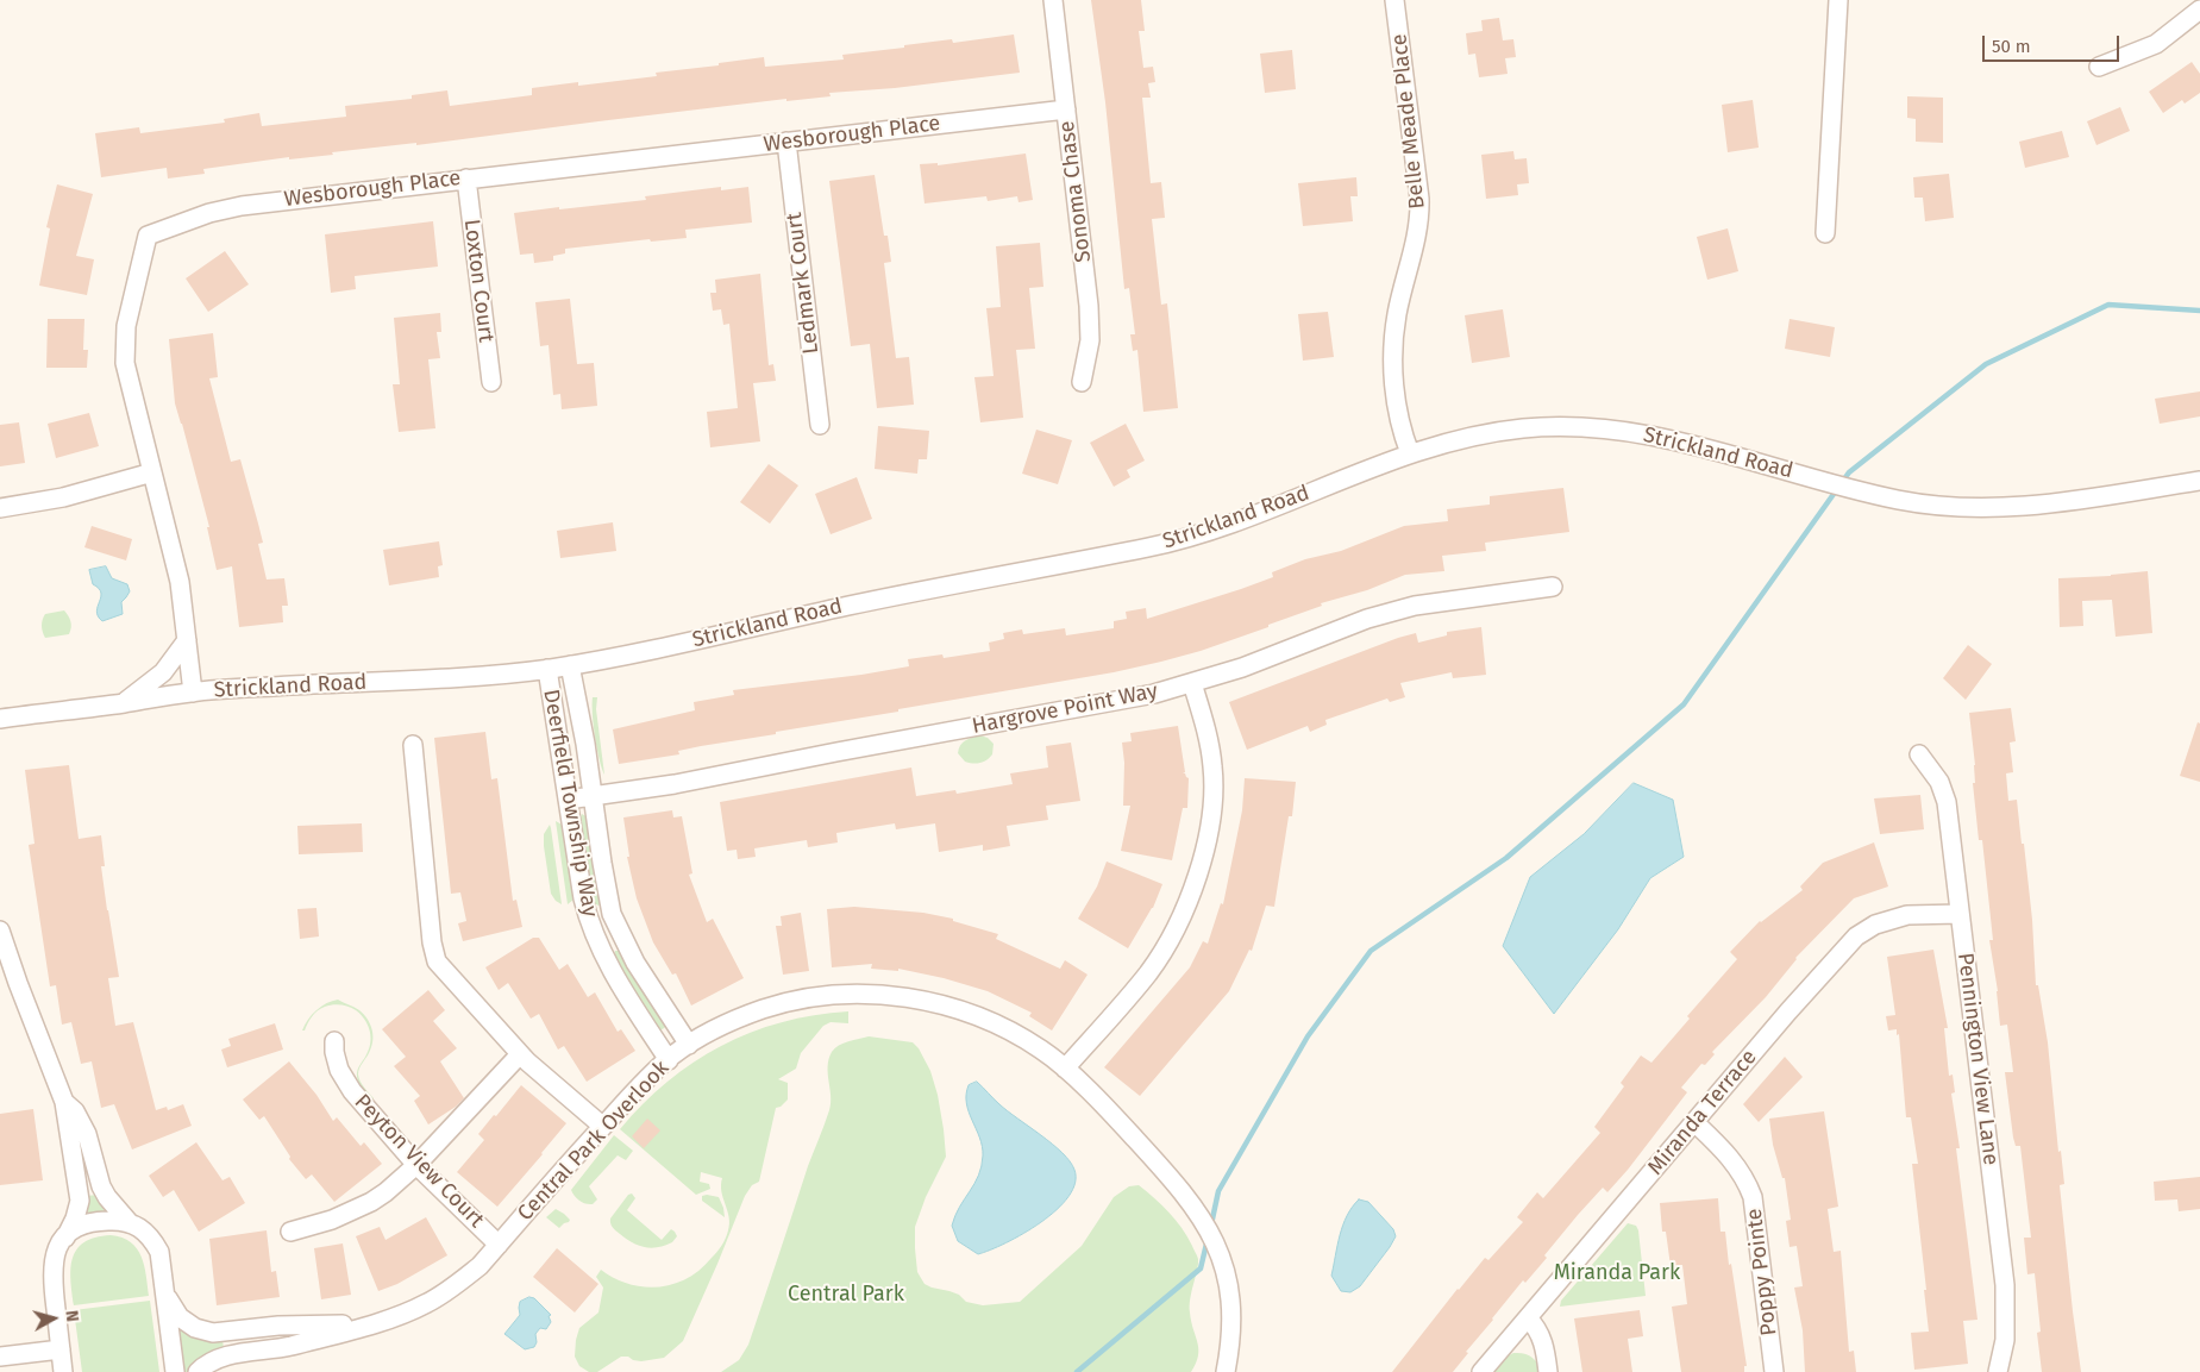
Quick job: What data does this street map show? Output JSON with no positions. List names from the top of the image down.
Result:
{
  "streets": {
    "street": [
      "Belle Meade Place",
      "Wesborough Place",
      "Sonoma Chase",
      "Loxton Court",
      "Ledmark Court",
      "Strickland Road",
      "Hargrove Point Way",
      "Deerfield Township Way",
      "Pennington View Lane",
      "Miranda Terrace",
      "Central Park Overlook",
      "Peyton View Court",
      "Poppy Pointe"
    ]
  },
  "crossings": [
    ["Belle Meade Place", "Strickland Road"],
    ["Wesborough Place", "Sonoma Chase"],
    ["Wesborough Place", "Loxton Court"],
    ["Wesborough Place", "Ledmark Court"],
    ["Wesborough Place", "Strickland Road"],
    ["Strickland Road", "Deerfield Township Way"],
    ["Hargrove Point Way", "Deerfield Township Way"],
    ["Deerfield Township Way", "Central Park Overlook"],
    ["Pennington View Lane", "Miranda Terrace"],
    ["Miranda Terrace", "Poppy Pointe"],
    ["Central Park Overlook", "Peyton View Court"]
  ],
  "parks": ["Miranda Park", "Central Park"],
  "scale_bar": "50 m",
  "north": "right"
}
